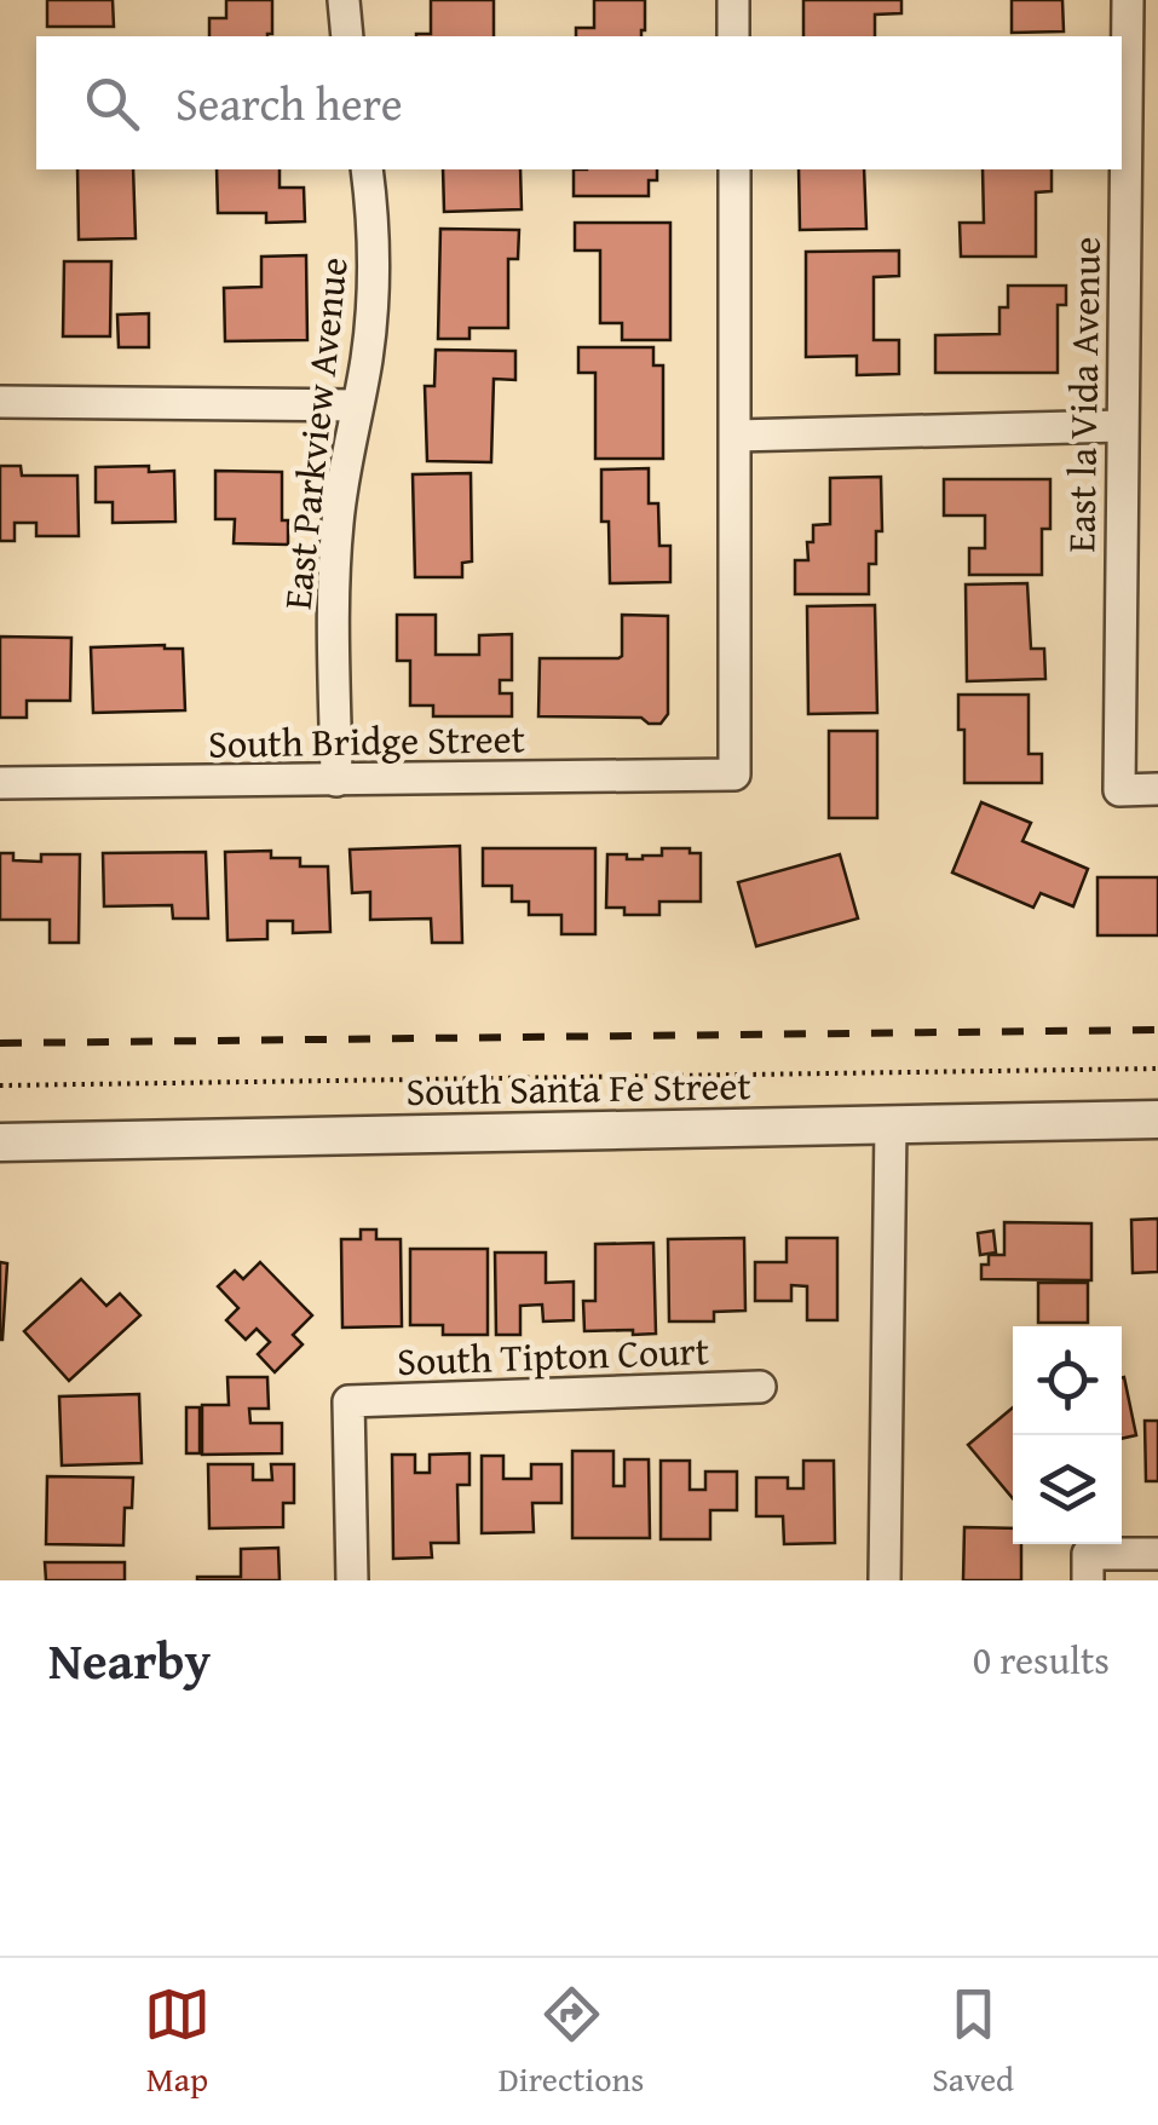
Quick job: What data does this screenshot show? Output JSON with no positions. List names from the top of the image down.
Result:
{
  "streets": {
    "street": [
      "East la Vida Avenue",
      "East Parkview Avenue",
      "South Bridge Street",
      "South Santa Fe Street",
      "South Tipton Court"
    ]
  },
  "crossings": [
    ["East Parkview Avenue", "South Bridge Street"]
  ],
  "page": {
    "search": "Search here",
    "heading": ["Nearby", "0 results"],
    "nav": ["Map", "Directions", "Saved"]
  }
}
